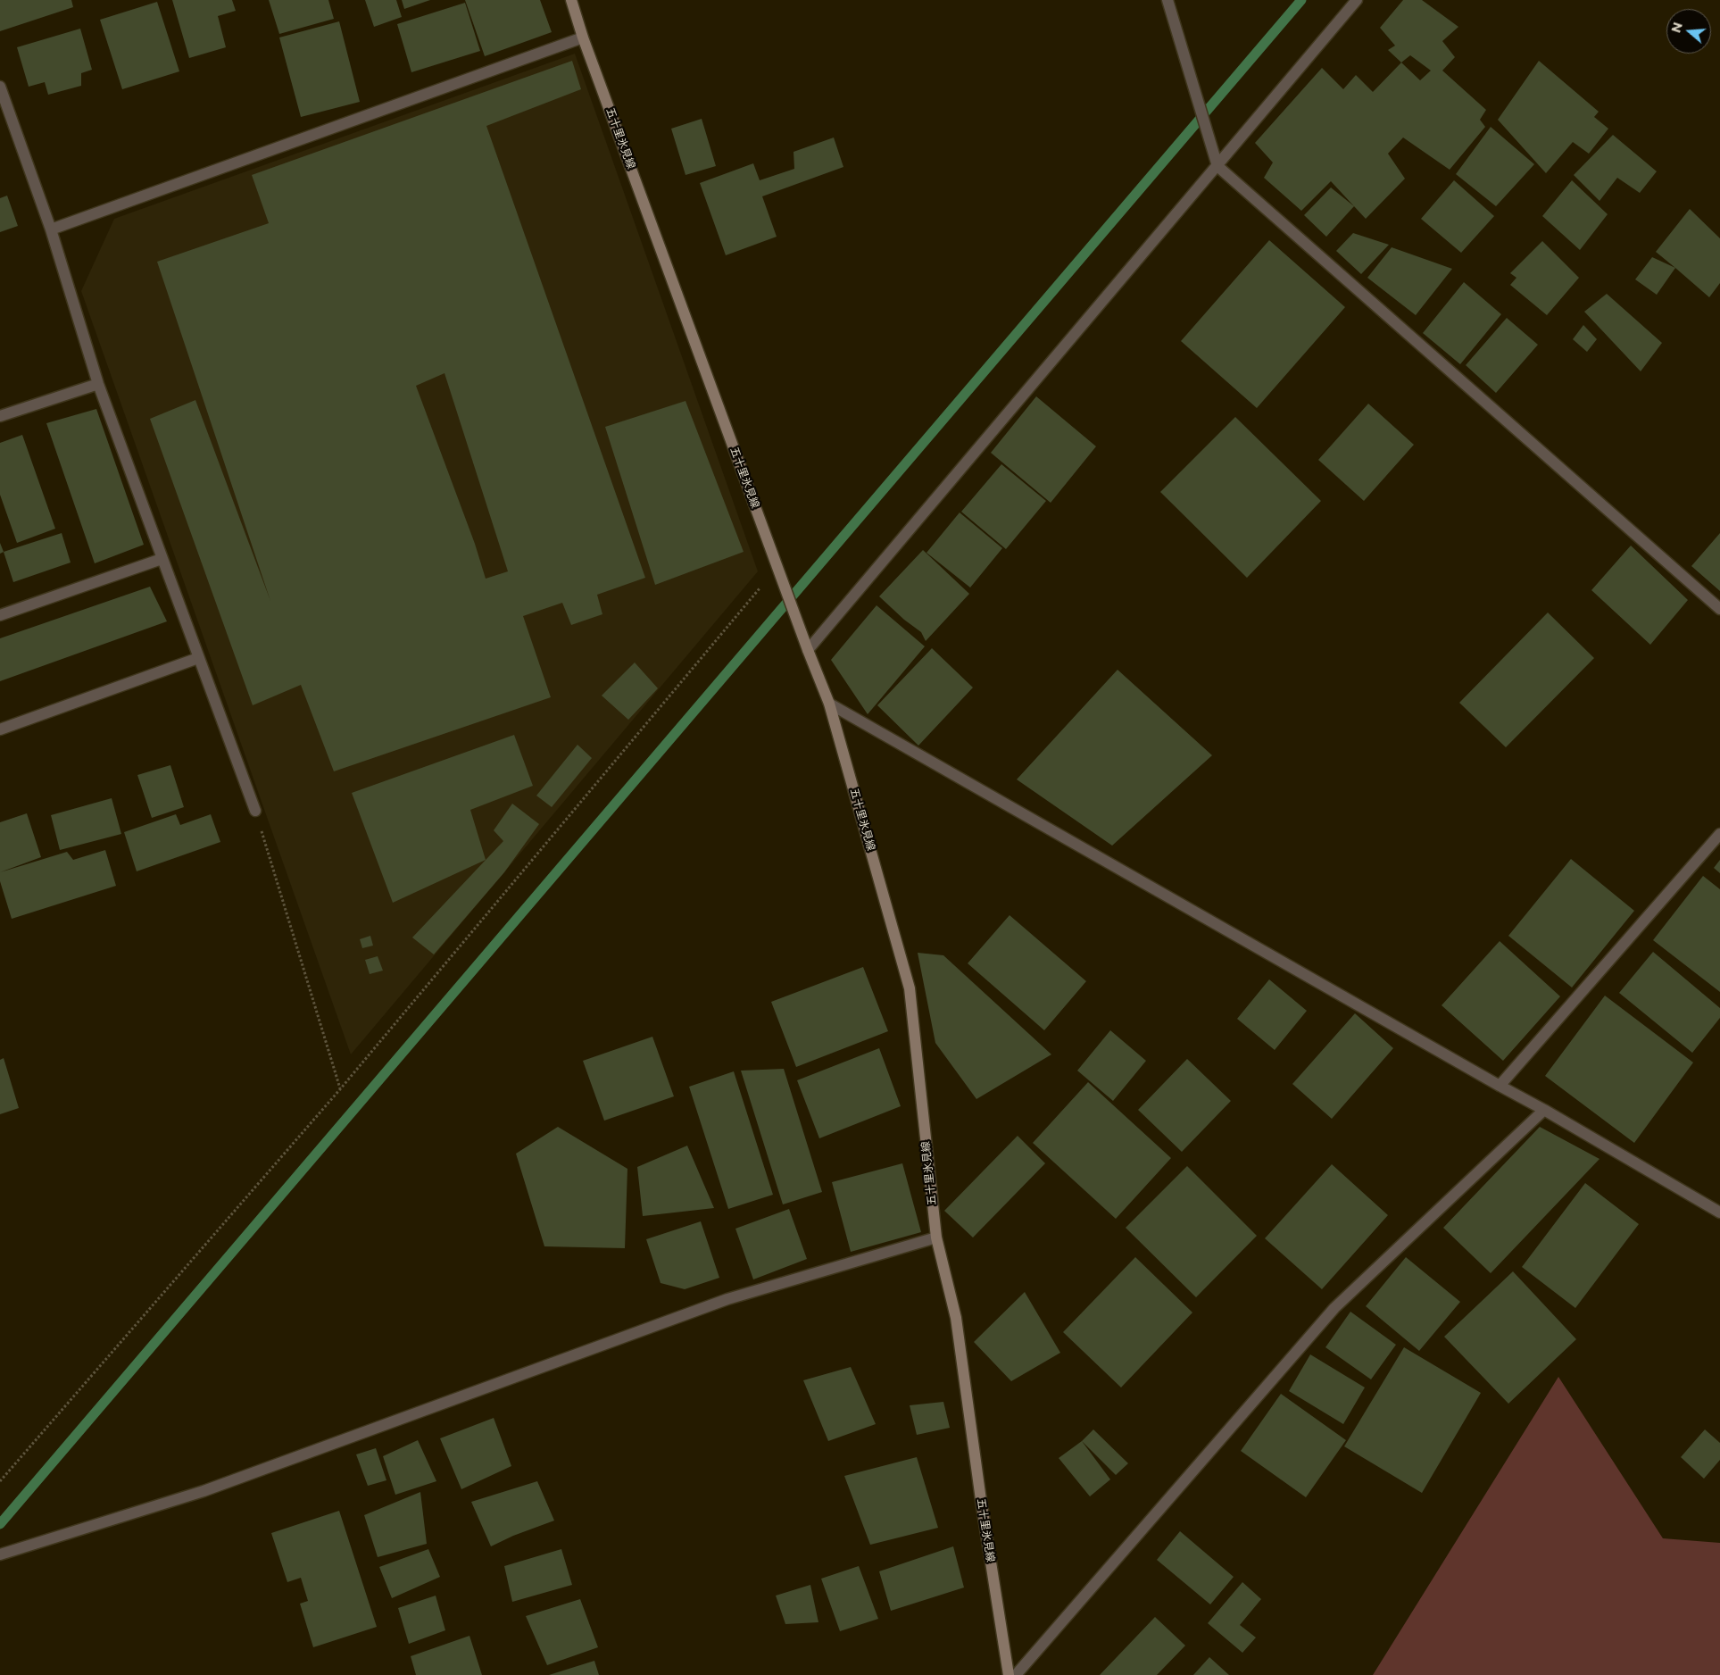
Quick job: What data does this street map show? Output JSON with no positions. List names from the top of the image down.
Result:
{
  "streets": {
    "main road": ["五十里氷見線"]
  },
  "north": "left"
}
